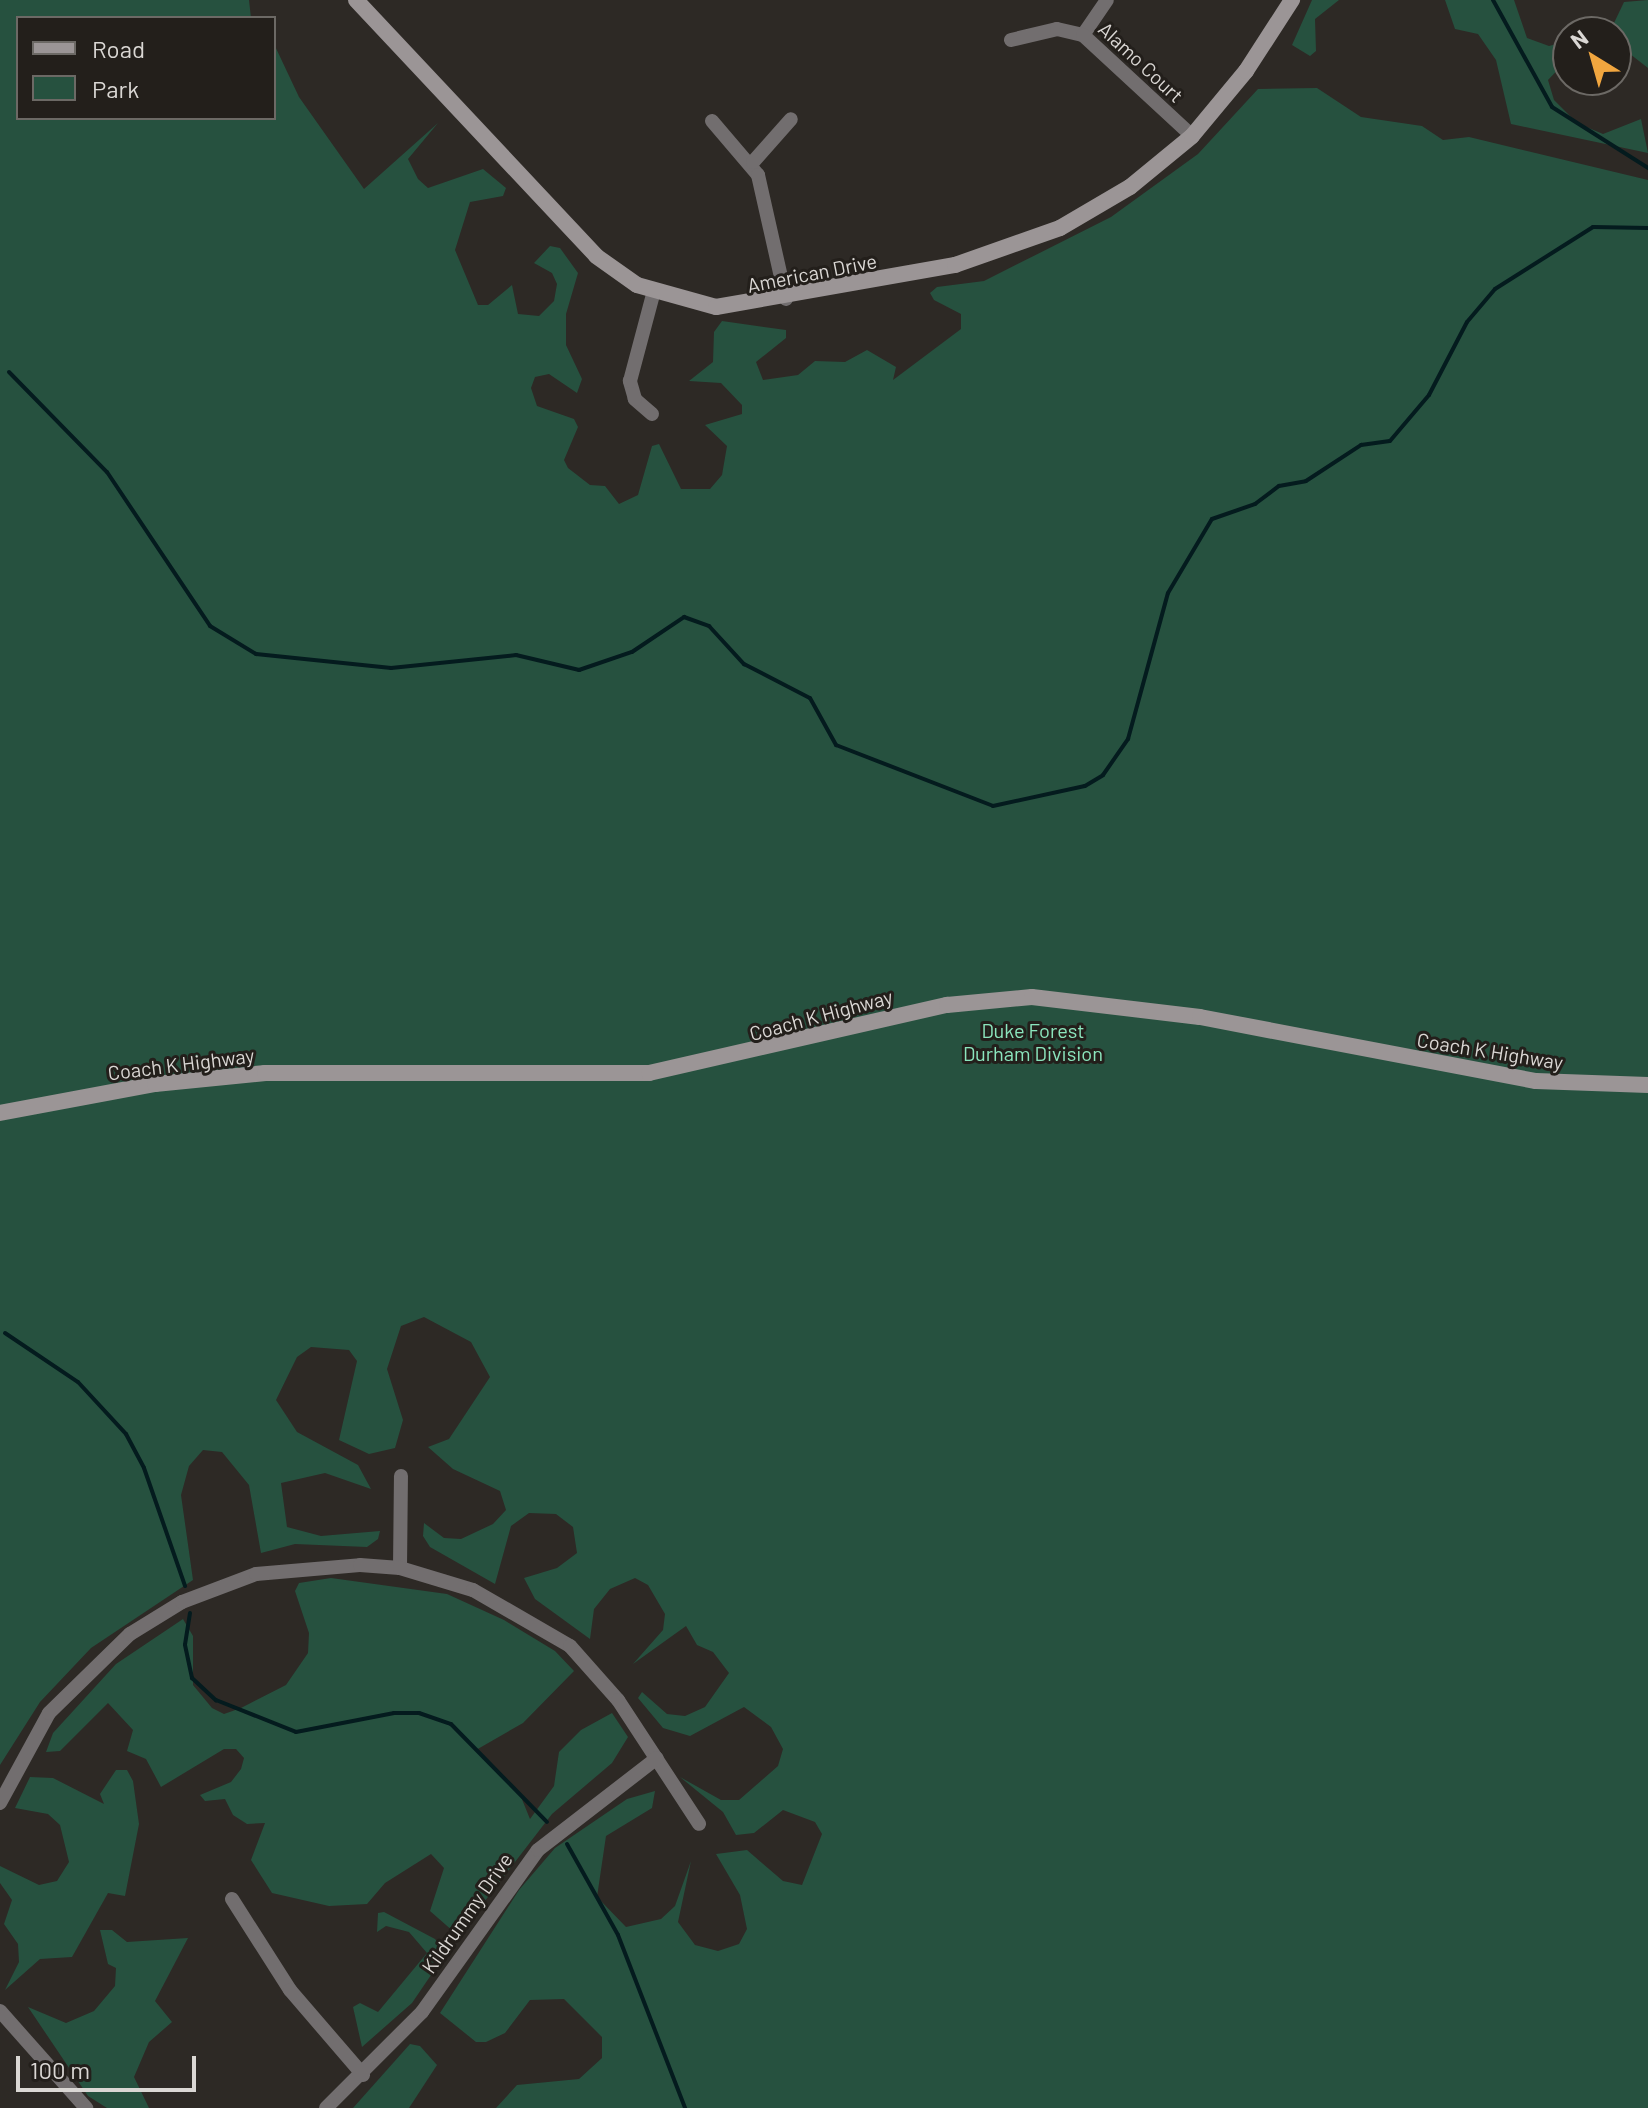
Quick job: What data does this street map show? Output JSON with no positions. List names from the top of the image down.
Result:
{
  "streets": {
    "street": [
      "Alamo Court",
      "American Drive",
      "Coach K Highway",
      "Kildrummy Drive"
    ]
  },
  "crossings": [
    ["Alamo Court", "American Drive"]
  ],
  "parks": ["Duke Forest Durham Division"],
  "legend": ["Road", "Park"],
  "scale_bar": "100 m",
  "north": "top left"
}
